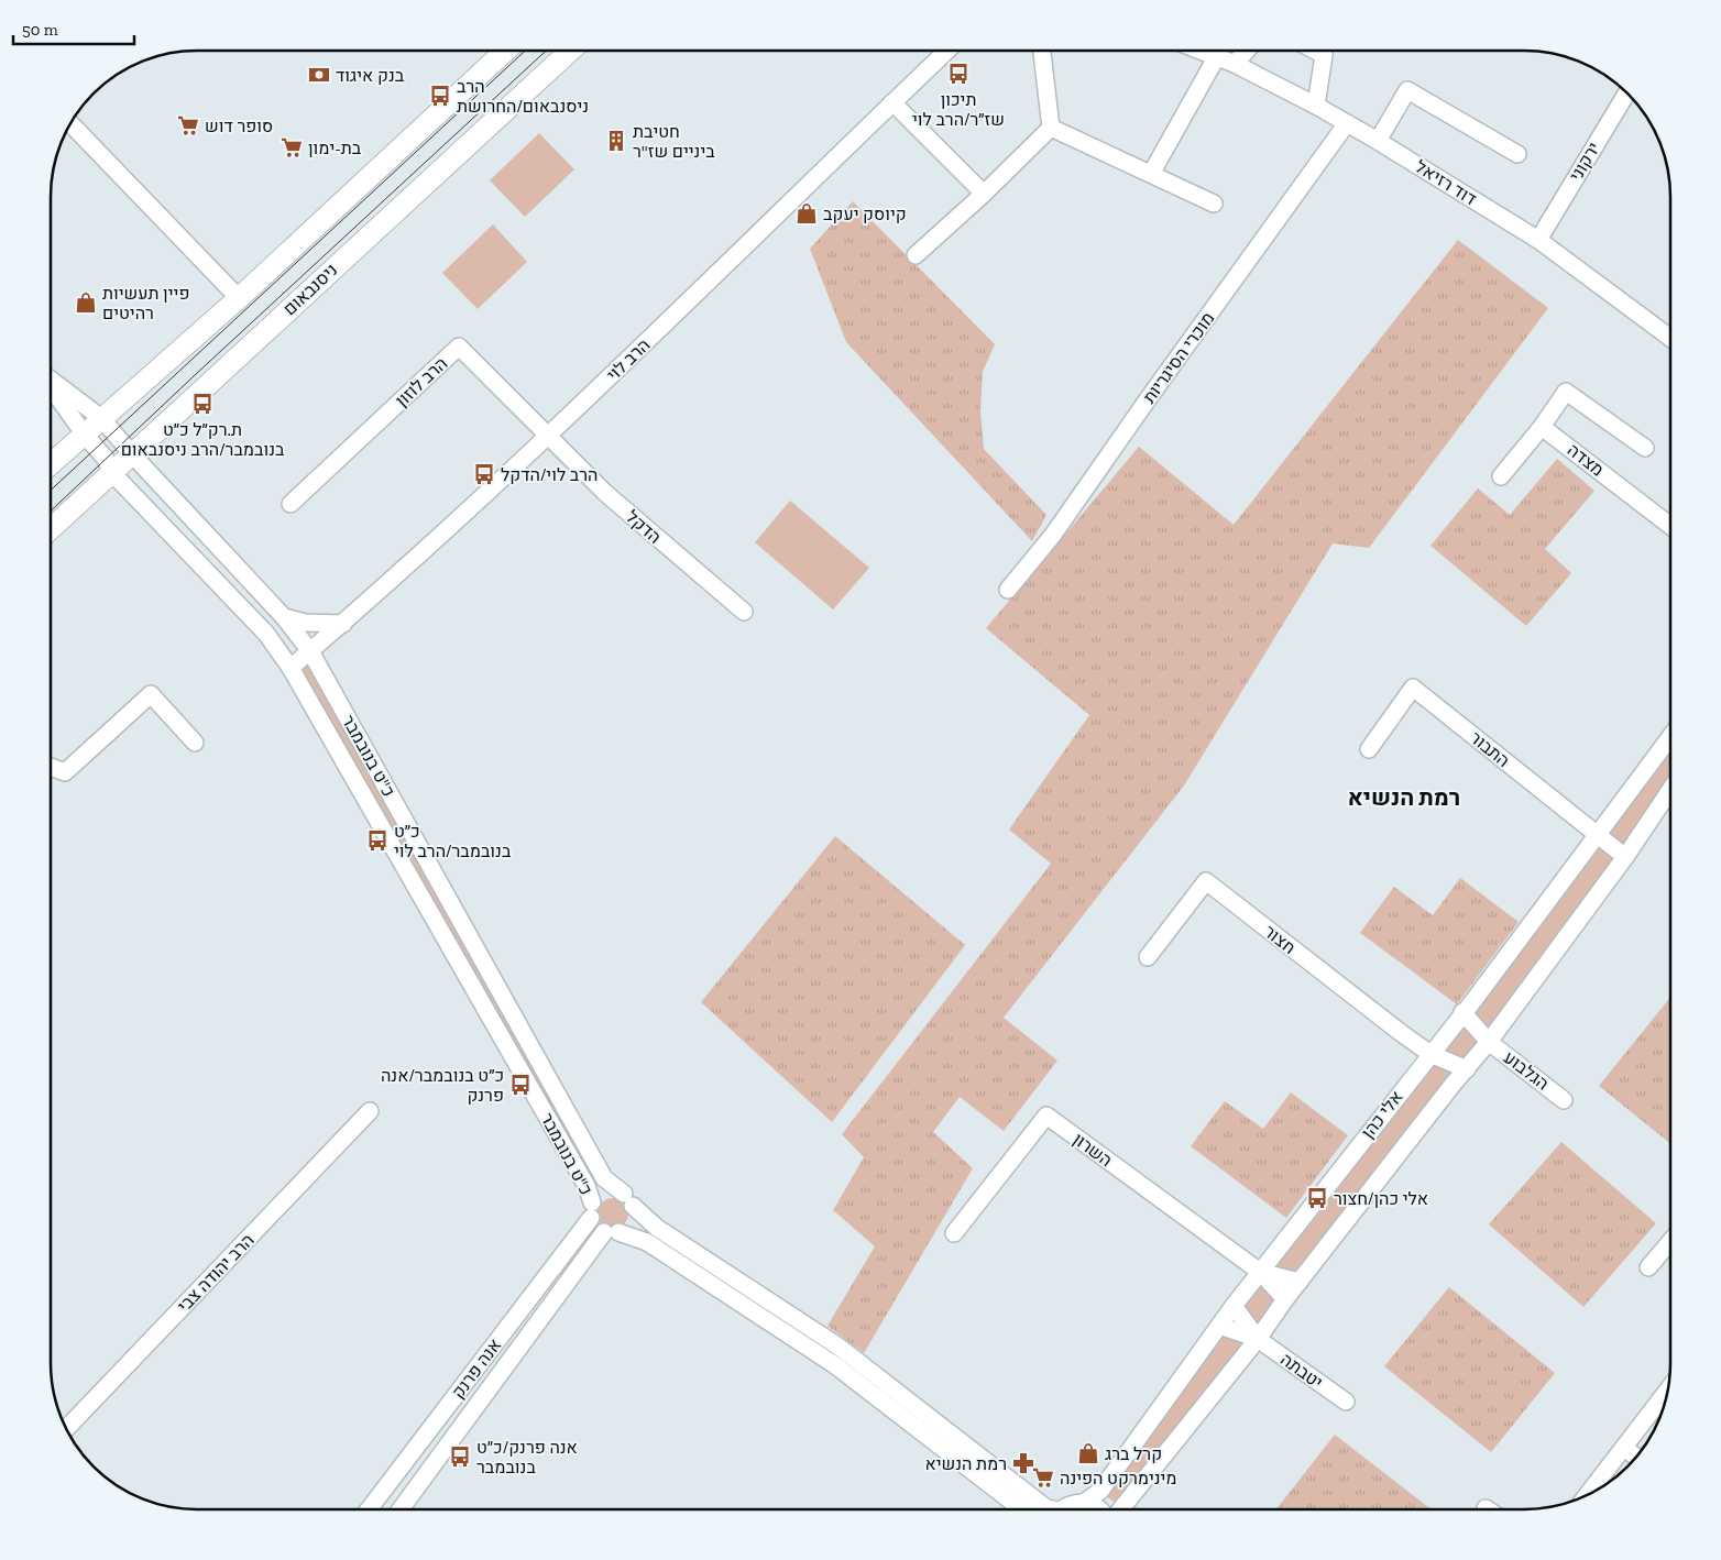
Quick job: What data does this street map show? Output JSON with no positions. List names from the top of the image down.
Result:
{
  "streets": {
    "main road": ["ניסנבאום"],
    "street": [
      "ירקוני",
      "דוד רזיאל",
      "מוכרי הסיגריות",
      "הרב לוי",
      "הרב לוזון",
      "מצדה",
      "הדקל",
      "התבור",
      "כ\"ט בנובמבר",
      "חצור",
      "הגלבוע",
      "אלי כהן",
      "השרון",
      "הרב יהודה צבי",
      "אנה פרנק",
      "יטבתה"
    ]
  },
  "crossings": [
    ["ירקוני", "דוד רזיאל"],
    ["דוד רזיאל", "מוכרי הסיגריות"],
    ["ניסנבאום", "כ\"ט בנובמבר"],
    ["הרב לוי", "הרב לוזון"],
    ["הרב לוי", "הדקל"],
    ["הרב לוי", "כ\"ט בנובמבר"],
    ["הרב לוזון", "הדקל"],
    ["התבור", "אלי כהן"],
    ["כ\"ט בנובמבר", "אנה פרנק"],
    ["חצור", "אלי כהן"],
    ["הגלבוע", "אלי כהן"],
    ["אלי כהן", "השרון"],
    ["אלי כהן", "יטבתה"]
  ],
  "districts": ["רמת הנשיא"],
  "places": {
    "bus stop": [
      "תיכון שז״ר/הרב לוי",
      "הרב ניסנבאום/החרושת",
      "ת.רק״ל כ״ט בנובמבר/הרב ניסנבאום",
      "הרב לוי/הדקל",
      "כ״ט בנובמבר/הרב לוי",
      "כ״ט בנובמבר/אנה פרנק",
      "אלי כהן/חצור",
      "אנה פרנק/כ״ט בנובמבר"
    ],
    "bank": ["בנק איגוד"],
    "supermarket": ["סופר דוש", "בת-ימון", "מינימרקט הפינה"],
    "building": ["חטיבת ביניים שז\"ר"],
    "shop": ["קיוסק יעקב", "פיין תעשיות רהיטים", "קרל ברג"],
    "pharmacy": ["רמת הנשיא"]
  },
  "scale_bar": "50 m"
}
